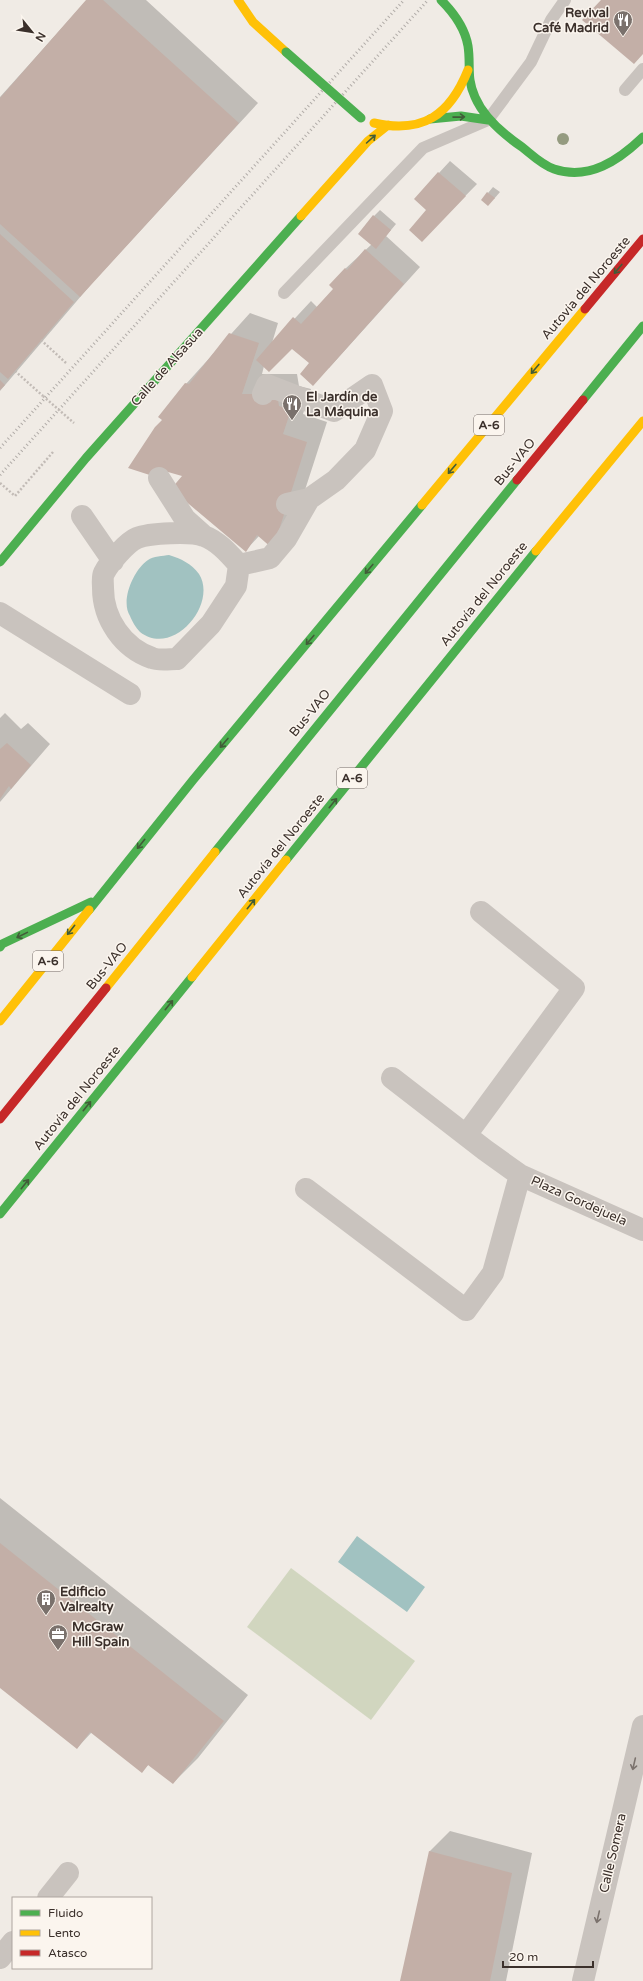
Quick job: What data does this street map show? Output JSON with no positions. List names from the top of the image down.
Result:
{
  "streets": {
    "main road": [
      "Autovía del Noroeste",
      "Calle de Alsasua",
      "A-6",
      "Bus-VAO"
    ],
    "street": ["Plaza Gordejuela", "Calle Somera"]
  },
  "one_way": ["Calle Somera"],
  "places": {
    "restaurant": ["Revival Café Madrid", "El Jardín de La Máquina"],
    "building": ["Edificio Valrealty"],
    "office": ["McGraw Hill Spain"]
  },
  "legend": ["Fluido", "Lento", "Atasco"],
  "scale_bar": "20 m",
  "north": "bottom right"
}
